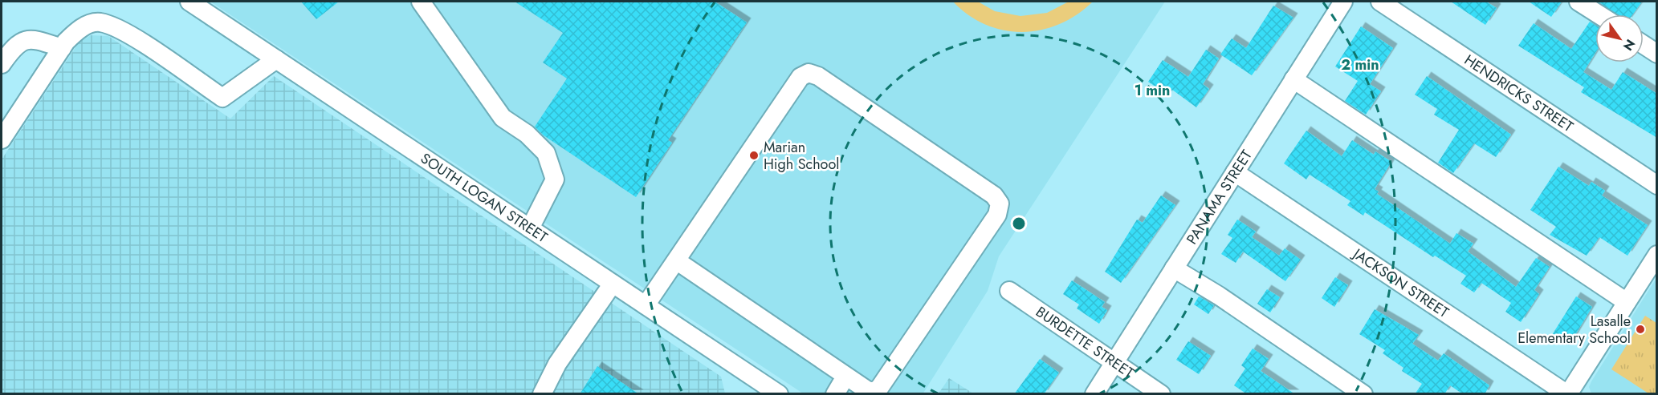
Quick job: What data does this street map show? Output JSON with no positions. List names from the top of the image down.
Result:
{
  "streets": {
    "street": [
      "HENDRICKS STREET",
      "PANAMA STREET",
      "SOUTH LOGAN STREET",
      "JACKSON STREET",
      "BURDETTE STREET"
    ]
  },
  "crossings": [
    ["PANAMA STREET", "JACKSON STREET"],
    ["PANAMA STREET", "BURDETTE STREET"]
  ],
  "places": ["Marian High School", "Lasalle Elementary School"],
  "north": "bottom right",
  "rings": ["2 min", "1 min"]
}
